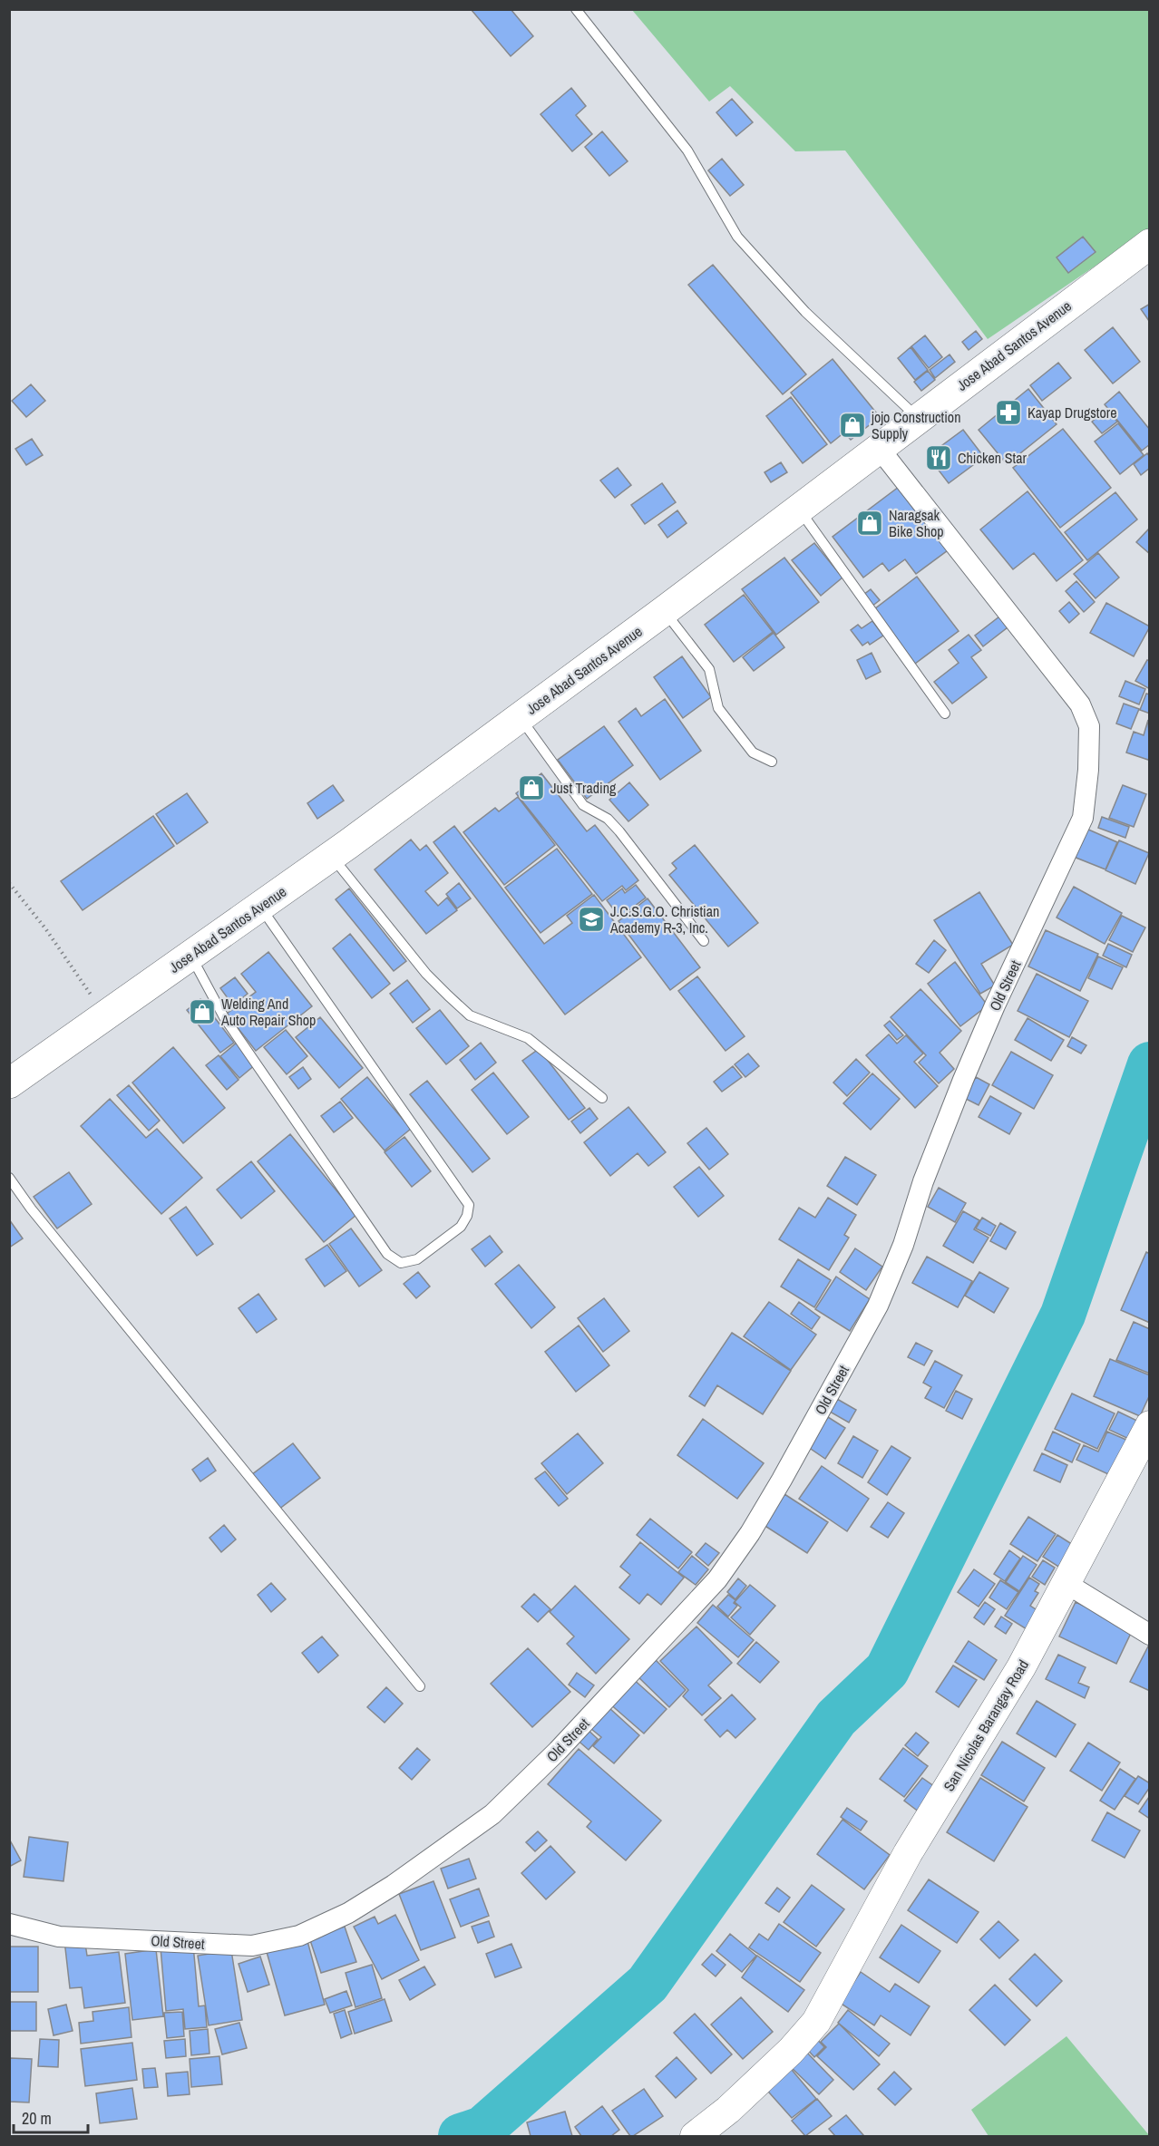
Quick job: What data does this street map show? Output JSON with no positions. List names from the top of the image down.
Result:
{
  "streets": {
    "highway": ["Jose Abad Santos Avenue"],
    "street": ["Old Street", "San Nicolas Barangay Road"]
  },
  "crossings": [
    ["Jose Abad Santos Avenue", "Old Street"]
  ],
  "places": {
    "pharmacy": ["Kayap Drugstore"],
    "shop": [
      "jojo Construction Supply",
      "Naragsak Bike Shop",
      "Just Trading",
      "Welding And Auto Repair Shop"
    ],
    "restaurant": ["Chicken Star"],
    "school or university": ["J.C.S.G.O. Christian Academy R-3, Inc."]
  },
  "scale_bar": "20 m"
}
